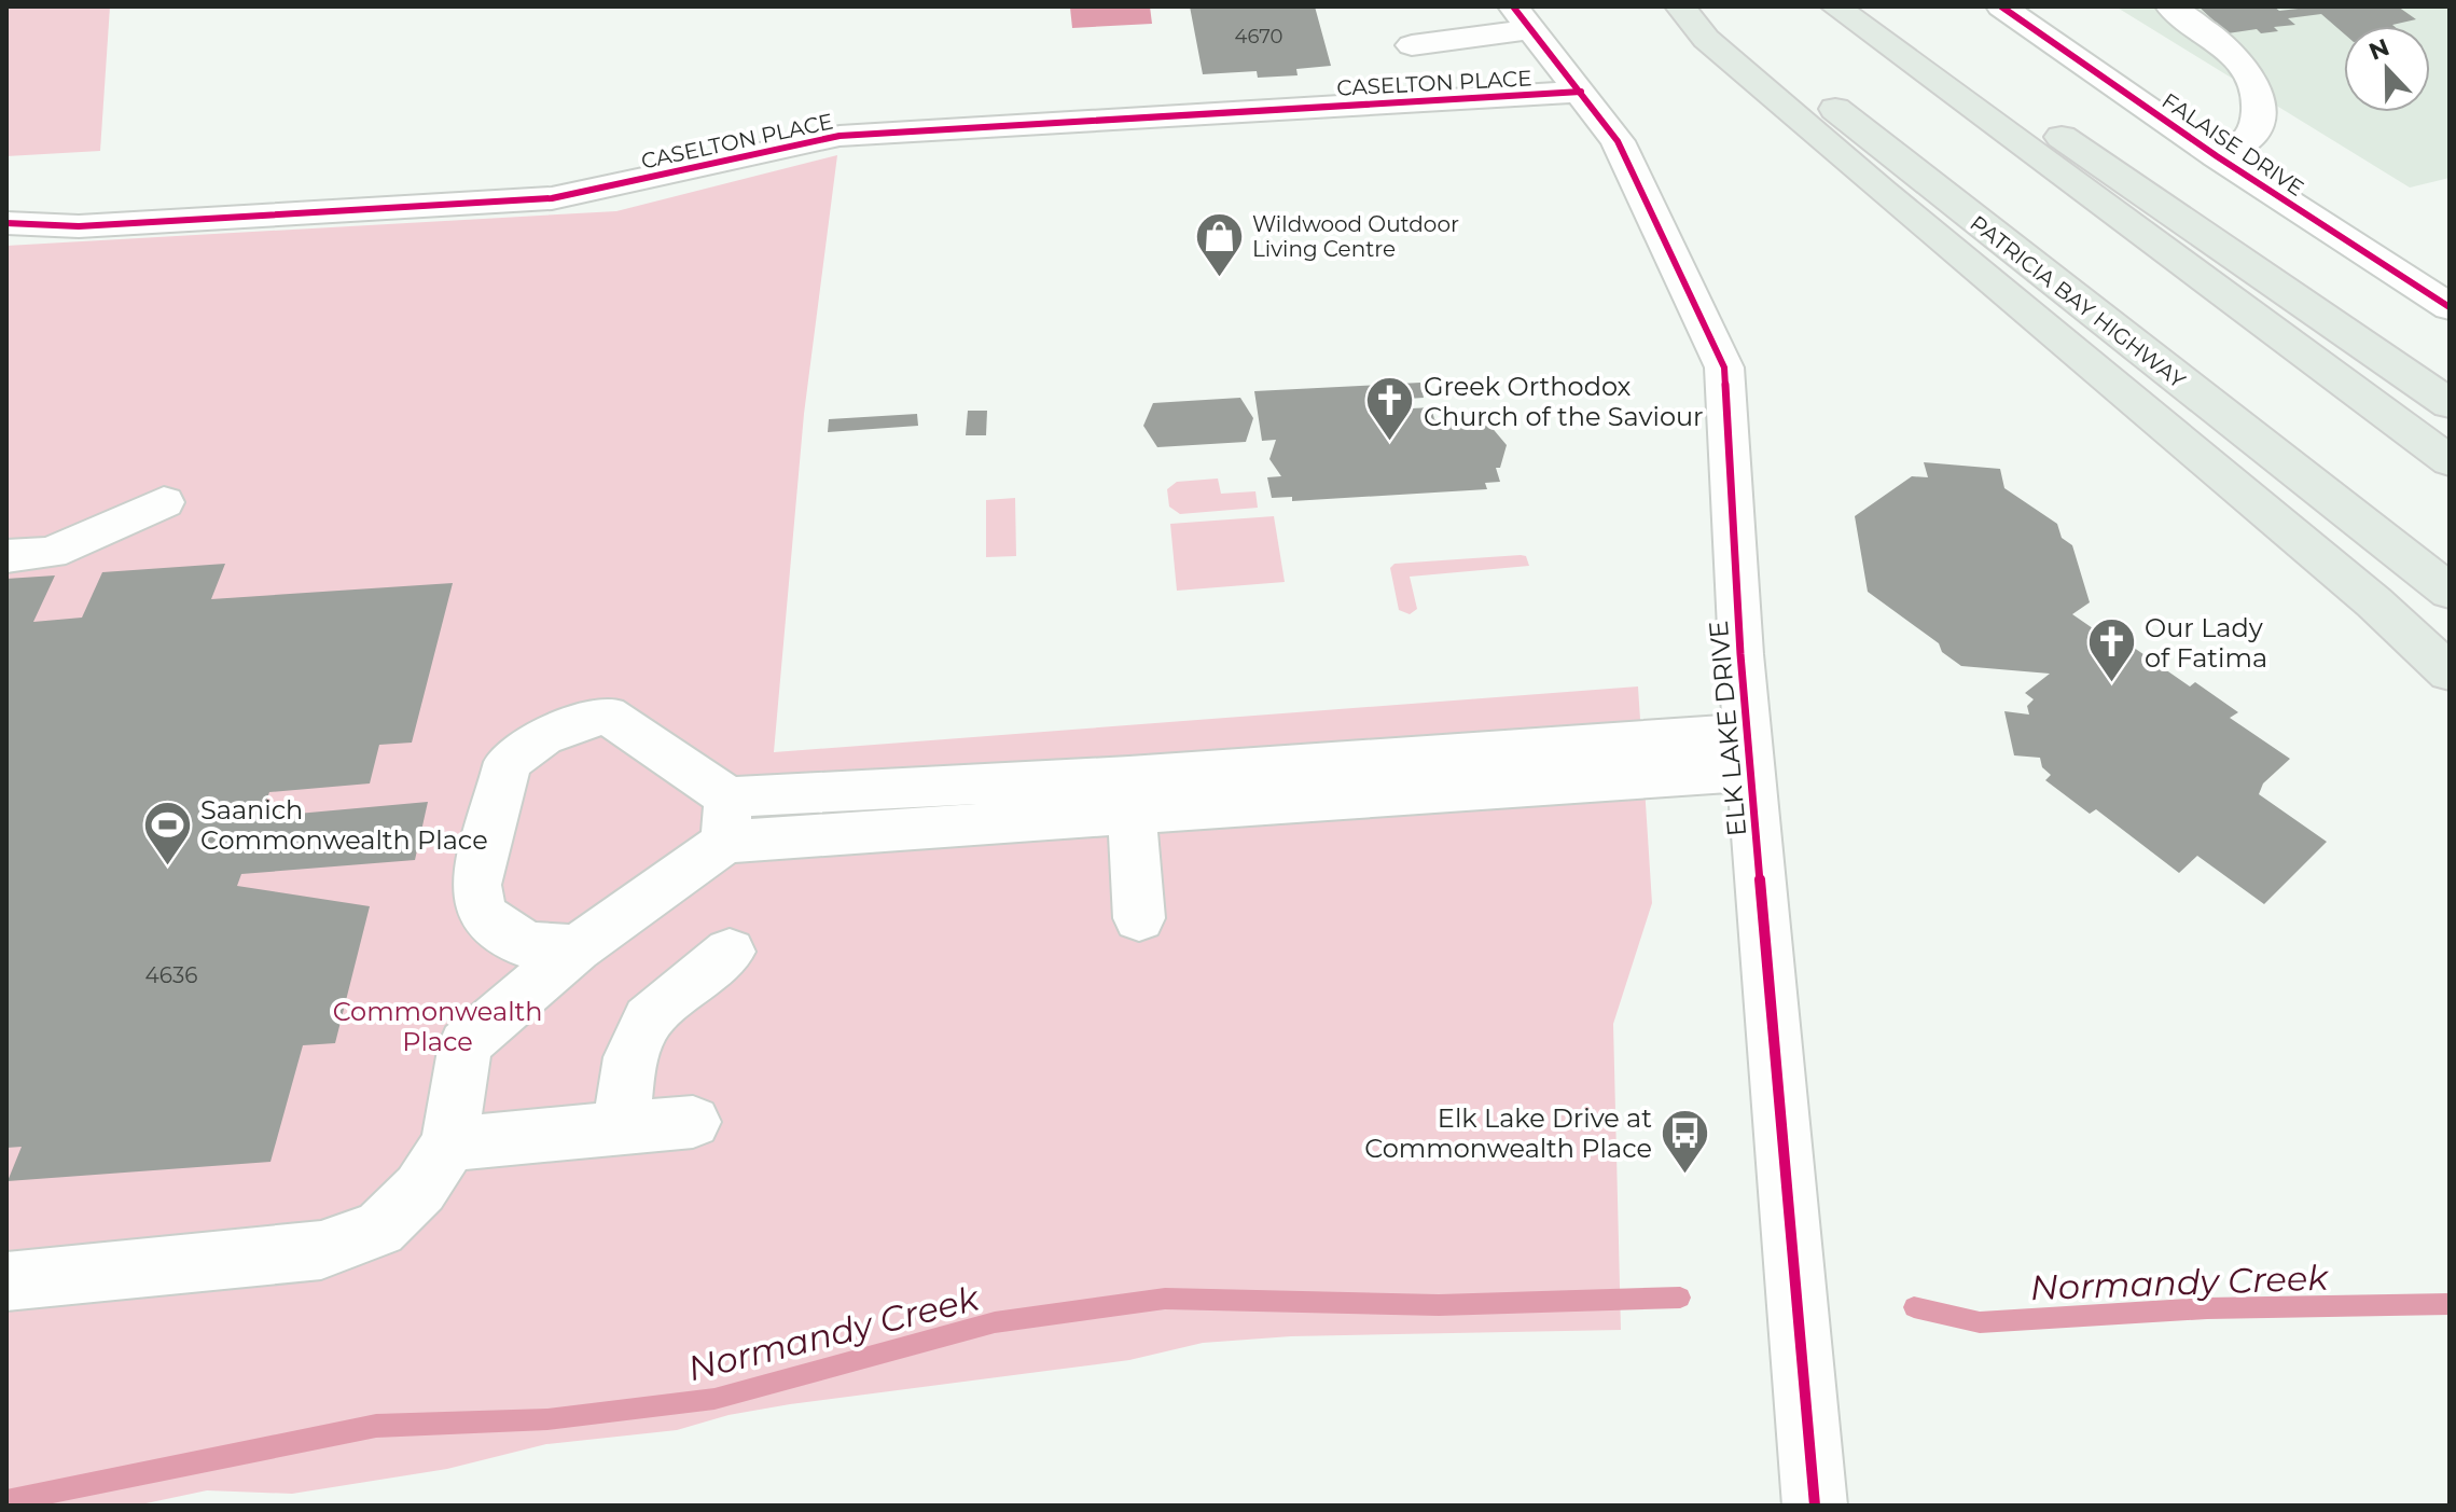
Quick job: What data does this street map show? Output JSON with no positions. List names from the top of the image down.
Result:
{
  "streets": {
    "highway": ["PATRICIA BAY HIGHWAY"],
    "street": ["CASELTON PLACE", "FALAISE DRIVE", "ELK LAKE DRIVE"]
  },
  "crossings": [
    ["CASELTON PLACE", "ELK LAKE DRIVE"]
  ],
  "water": ["Normandy Creek"],
  "parks": ["Commonwealth Place"],
  "places": {
    "shop": ["Wildwood Outdoor Living Centre"],
    "church": ["Greek Orthodox Church of the Saviour", "Our Lady of Fatima"],
    "sports": ["Saanich Commonwealth Place"],
    "bus stop": ["Elk Lake Drive at Commonwealth Place"]
  },
  "house_numbers": ["4670", "4636"],
  "north": "top"
}
